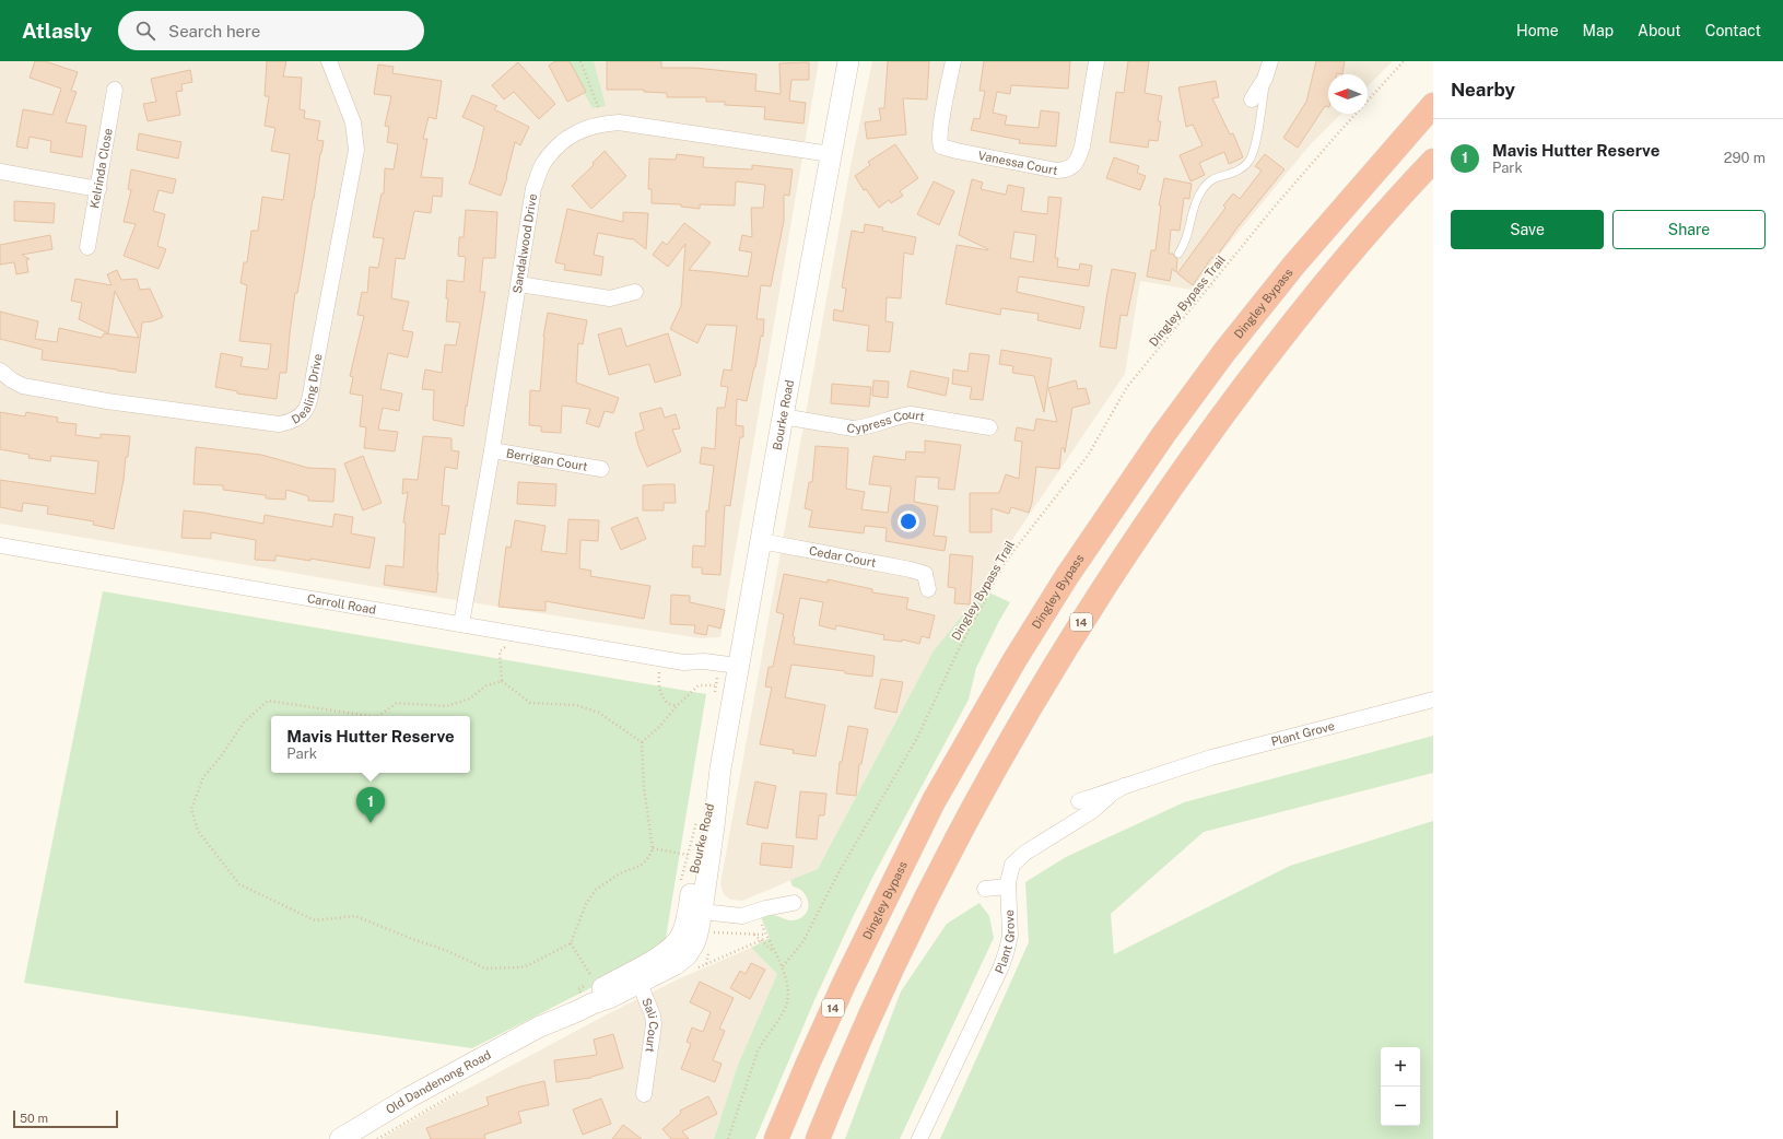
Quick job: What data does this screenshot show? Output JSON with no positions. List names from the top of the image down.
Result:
{
  "streets": {
    "highway": ["Dingley Bypass", "14"],
    "main road": ["Bourke Road", "Old Dandenong Road"],
    "street": [
      "Vanessa Court",
      "Kelrinda Close",
      "Sandalwood Drive",
      "Dealing Drive",
      "Cypress Court",
      "Berrigan Court",
      "Cedar Court",
      "Carroll Road",
      "Plant Grove",
      "Sali Court"
    ],
    "path": ["Dingley Bypass Trail"]
  },
  "crossings": [
    ["Sandalwood Drive", "Bourke Road"],
    ["Sandalwood Drive", "Berrigan Court"],
    ["Sandalwood Drive", "Carroll Road"],
    ["Bourke Road", "Cypress Court"],
    ["Bourke Road", "Cedar Court"],
    ["Bourke Road", "Carroll Road"],
    ["Bourke Road", "Old Dandenong Road"],
    ["Sali Court", "Old Dandenong Road"]
  ],
  "scale_bar": "50 m",
  "north": "left",
  "page": {
    "header": "Atlasly",
    "search": "Search here",
    "nav": [
      "Home",
      "Map",
      "About",
      "Contact"
    ],
    "heading": "Nearby",
    "list": [
      {
        "mark": "1",
        "name": "Mavis Hutter Reserve",
        "note": "Park",
        "value": "290 m"
      }
    ],
    "buttons": ["Save", "Share"],
    "popup": ["Mavis Hutter Reserve", "Park"],
    "pins": "1",
    "map_buttons": ["+", "−"],
    "scale": "50 m"
  }
}
